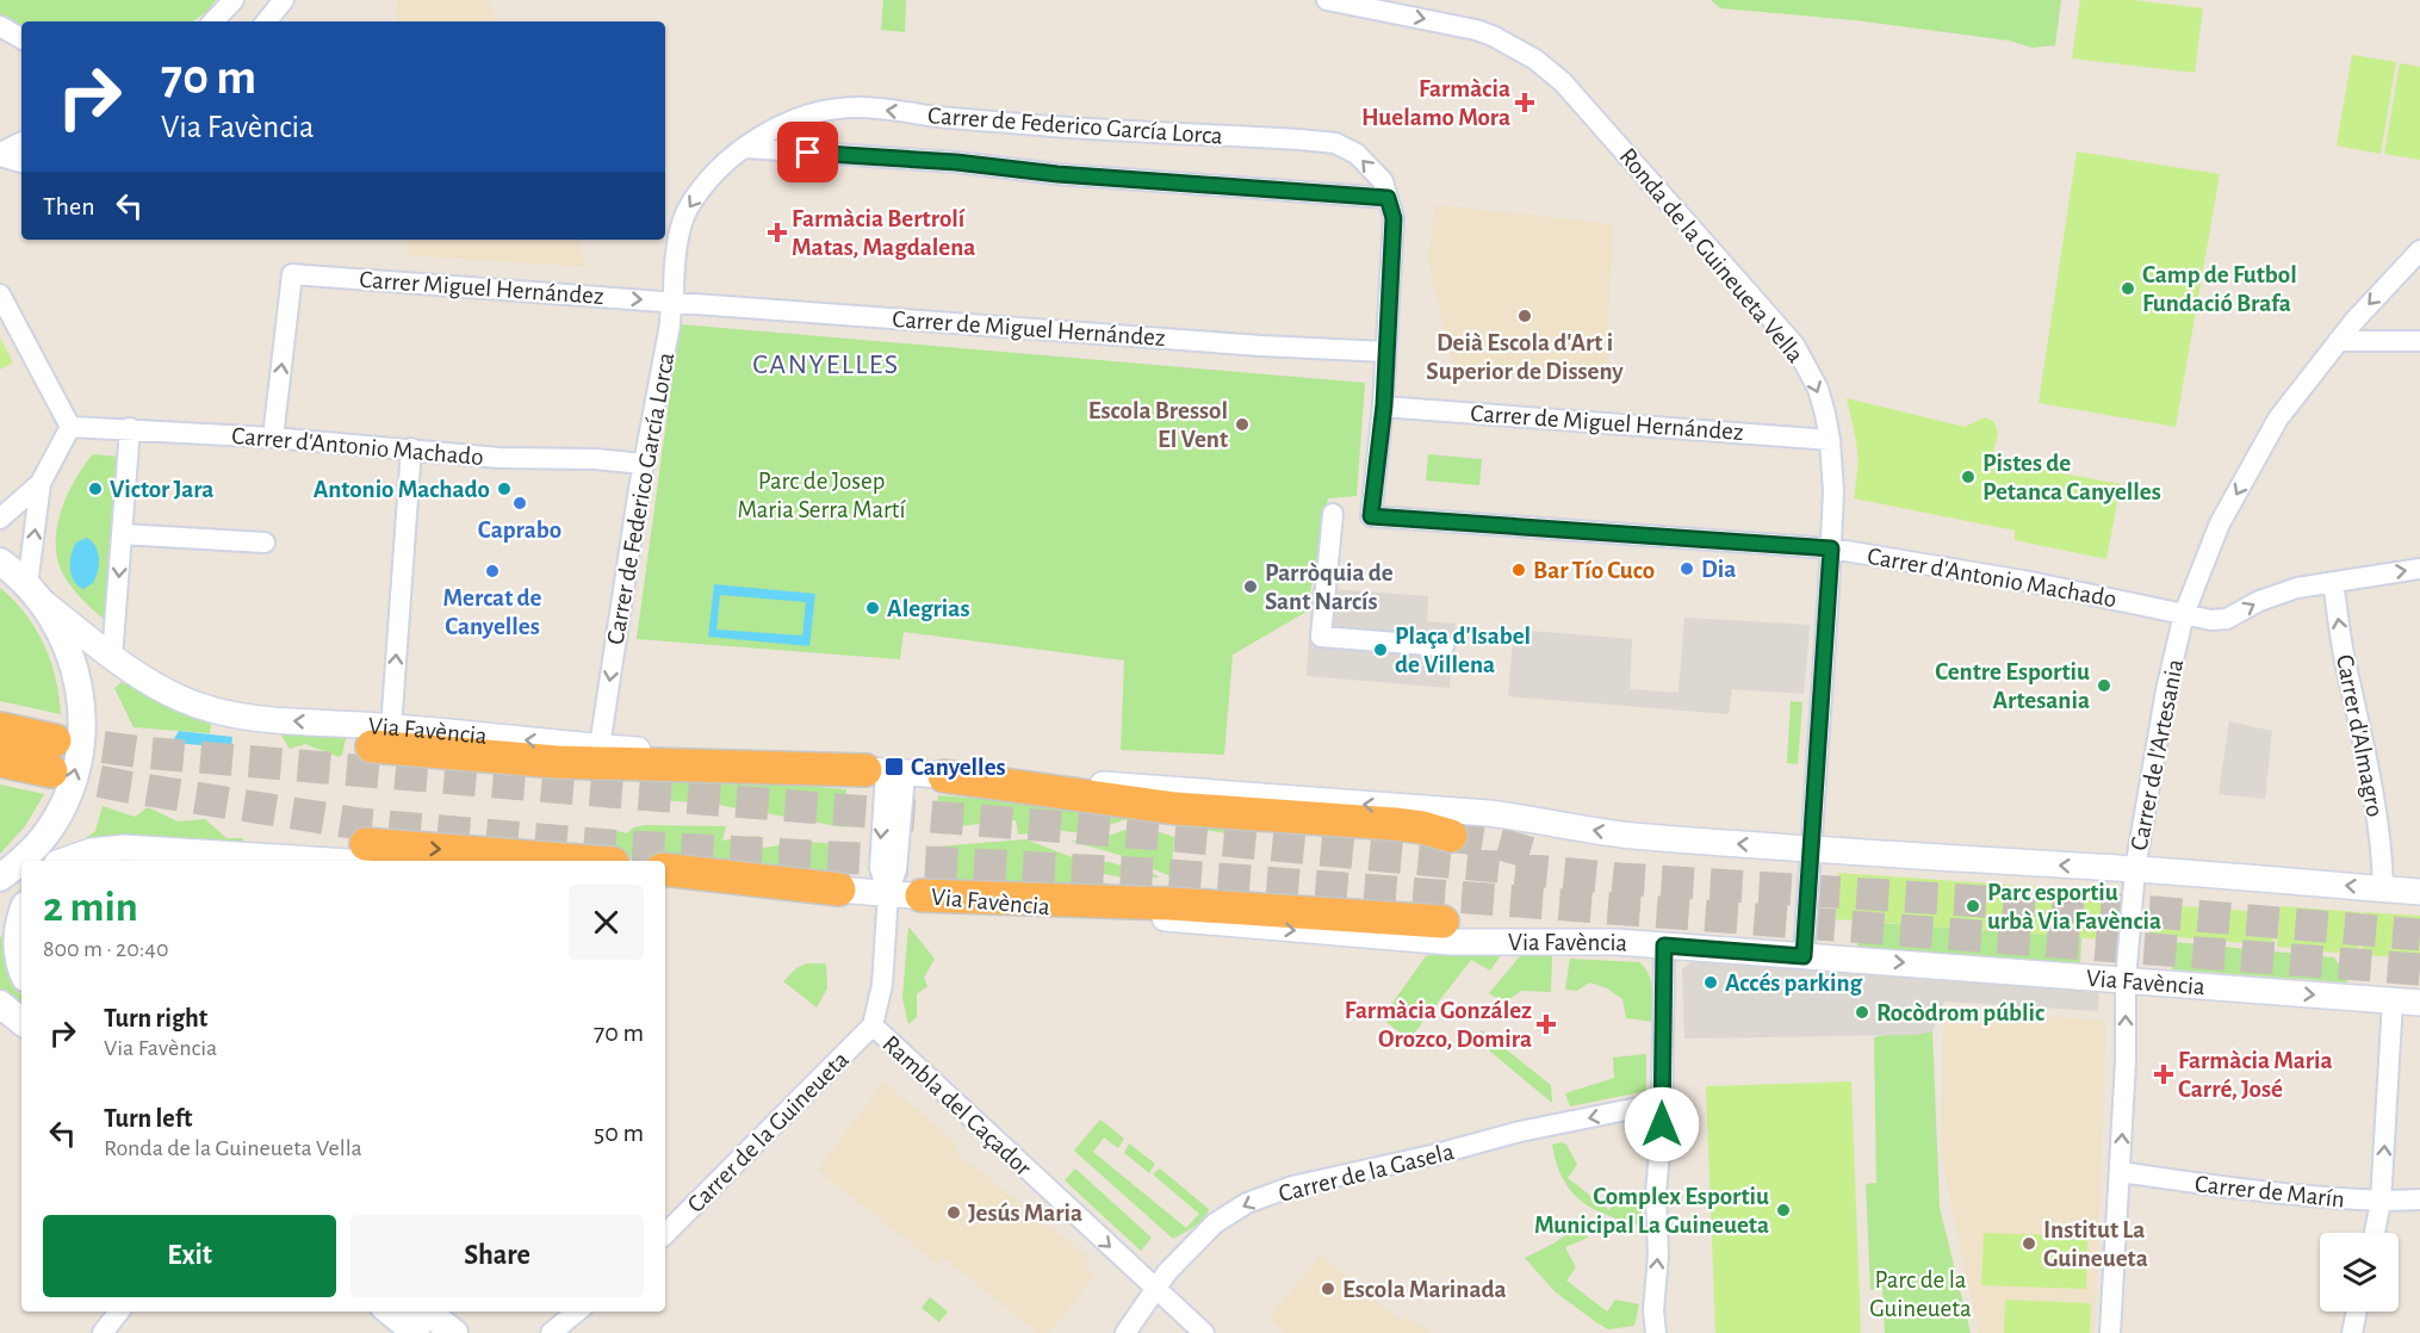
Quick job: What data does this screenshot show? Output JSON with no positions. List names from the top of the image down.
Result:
{
  "streets": {
    "street": [
      "Carrer de Federico García Lorca",
      "Ronda de la Guineueta Vella",
      "Carrer Miguel Hernández",
      "Carrer de Miguel Hernández",
      "Carrer d'Antonio Machado",
      "Via Favència",
      "Carrer d'Almagro",
      "Carrer de l'Artesania",
      "Rambla del Caçador",
      "Carrer de la Guineueta",
      "Carrer de la Gasela",
      "Carrer de Marín"
    ]
  },
  "crossings": [
    ["Carrer de Federico García Lorca", "Carrer Miguel Hernández"],
    ["Carrer de Federico García Lorca", "Carrer de Miguel Hernández"],
    ["Carrer de Federico García Lorca", "Carrer d'Antonio Machado"],
    ["Carrer de Federico García Lorca", "Via Favència"],
    ["Ronda de la Guineueta Vella", "Carrer de Miguel Hernández"],
    ["Ronda de la Guineueta Vella", "Carrer d'Antonio Machado"],
    ["Ronda de la Guineueta Vella", "Via Favència"],
    ["Carrer Miguel Hernández", "Carrer de Miguel Hernández"],
    ["Carrer Miguel Hernández", "Carrer d'Antonio Machado"],
    ["Carrer d'Antonio Machado", "Carrer d'Almagro"],
    ["Carrer d'Antonio Machado", "Carrer de l'Artesania"],
    ["Via Favència", "Carrer d'Almagro"],
    ["Via Favència", "Carrer de l'Artesania"],
    ["Via Favència", "Rambla del Caçador"],
    ["Carrer de l'Artesania", "Carrer de Marín"],
    ["Rambla del Caçador", "Carrer de la Guineueta"],
    ["Rambla del Caçador", "Carrer de la Gasela"]
  ],
  "one_way": [
    "Ronda de la Guineueta Vella",
    "Carrer d'Almagro",
    "Rambla del Caçador",
    "Carrer de la Gasela"
  ],
  "districts": ["CANYELLES"],
  "parks": ["Parc de Josep Maria Serra Martí", "Parc de la Guineueta"],
  "places": {
    "health": [
      "Farmàcia Huelamo Mora",
      "Farmàcia Bertrolí Matas, Magdalena",
      "Farmàcia González Orozco, Domira",
      "Farmàcia Maria Carré, José"
    ],
    "other": [
      "Camp de Futbol Fundació Brafa",
      "Deià Escola d'Art i Superior de Disseny",
      "Escola Bressol El Vent",
      "Pistes de Petanca Canyelles",
      "Victor Jara",
      "Antonio Machado",
      "Caprabo",
      "Dia",
      "Bar Tío Cuco",
      "Mercat de Canyelles",
      "Parròquia de Sant Narcís",
      "Alegrias",
      "Plaça d'Isabel de Villena",
      "Centre Esportiu Artesania",
      "Parc esportiu urbà Via Favència",
      "Accés parking",
      "Rocòdrom públic",
      "Complex Esportiu Municipal La Guineueta",
      "Jesús Maria",
      "Institut La Guineueta",
      "Escola Marinada"
    ],
    "transit": ["Canyelles"]
  },
  "page": {
    "turn": ["70 m", "Via Favència"],
    "then": "Then",
    "heading": ["2 min", "800 m · 20:40"],
    "list": [
      {
        "name": "Turn right",
        "note": "Via Favència",
        "value": "70 m"
      },
      {
        "name": "Turn left",
        "note": "Ronda de la Guineueta Vella",
        "value": "50 m"
      }
    ],
    "buttons": ["Exit", "Share"]
  }
}
